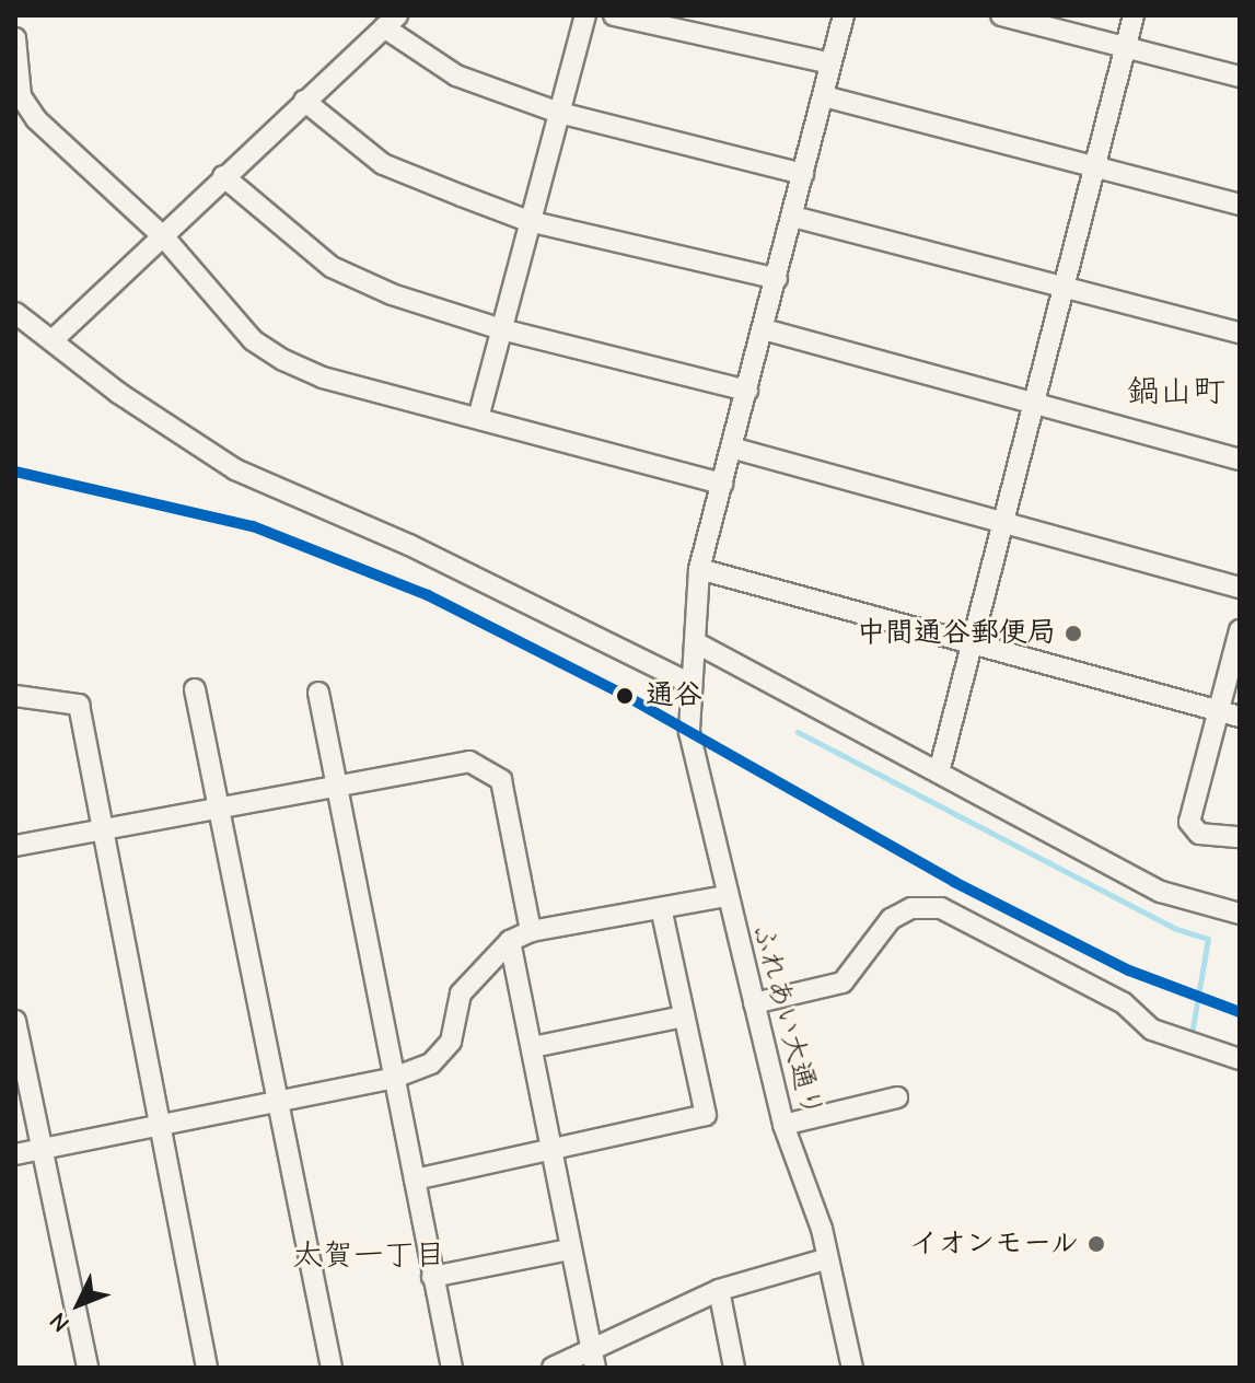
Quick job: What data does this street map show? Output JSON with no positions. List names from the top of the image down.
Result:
{
  "streets": {
    "street": ["ふれあい大通り"]
  },
  "districts": ["鍋山町", "太賀一丁目"],
  "places": ["中間通谷郵便局", "通谷", "イオンモール"],
  "north": "bottom left"
}
